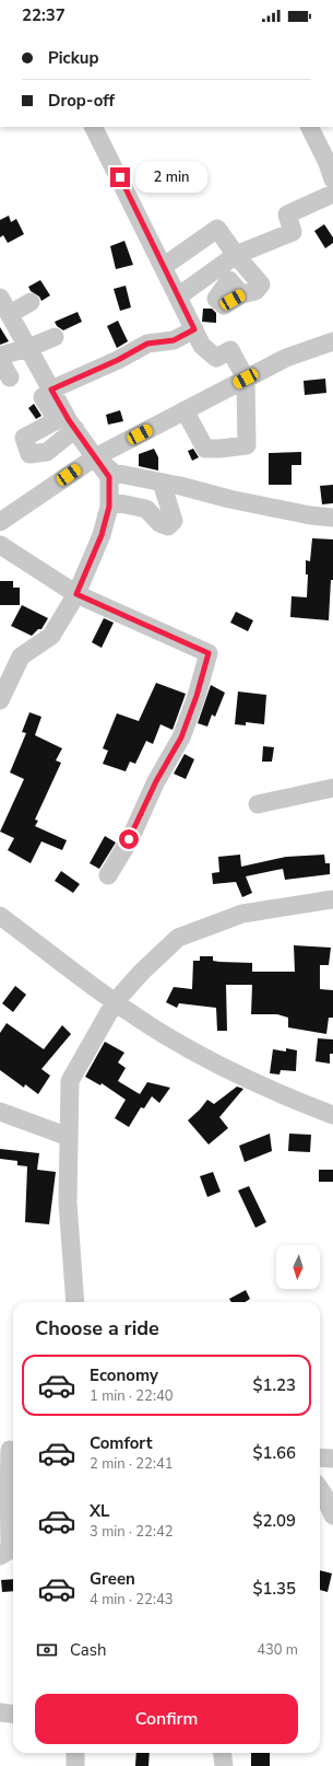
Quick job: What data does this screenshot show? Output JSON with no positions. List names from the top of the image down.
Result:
{
  "north": "bottom",
  "page": {
    "status": "22:37",
    "banner": ["Pickup", "Drop-off"],
    "bubble": "2 min",
    "heading": "Choose a ride",
    "list": [
      {
        "name": "Economy",
        "note": "1 min · 22:40",
        "value": "$1.23"
      },
      {
        "name": "Comfort",
        "note": "2 min · 22:41",
        "value": "$1.66"
      },
      {
        "name": "XL",
        "note": "3 min · 22:42",
        "value": "$2.09"
      },
      {
        "name": "Green",
        "note": "4 min · 22:43",
        "value": "$1.35"
      }
    ],
    "pay": ["Cash", "430 m"],
    "buttons": "Confirm"
  }
}
